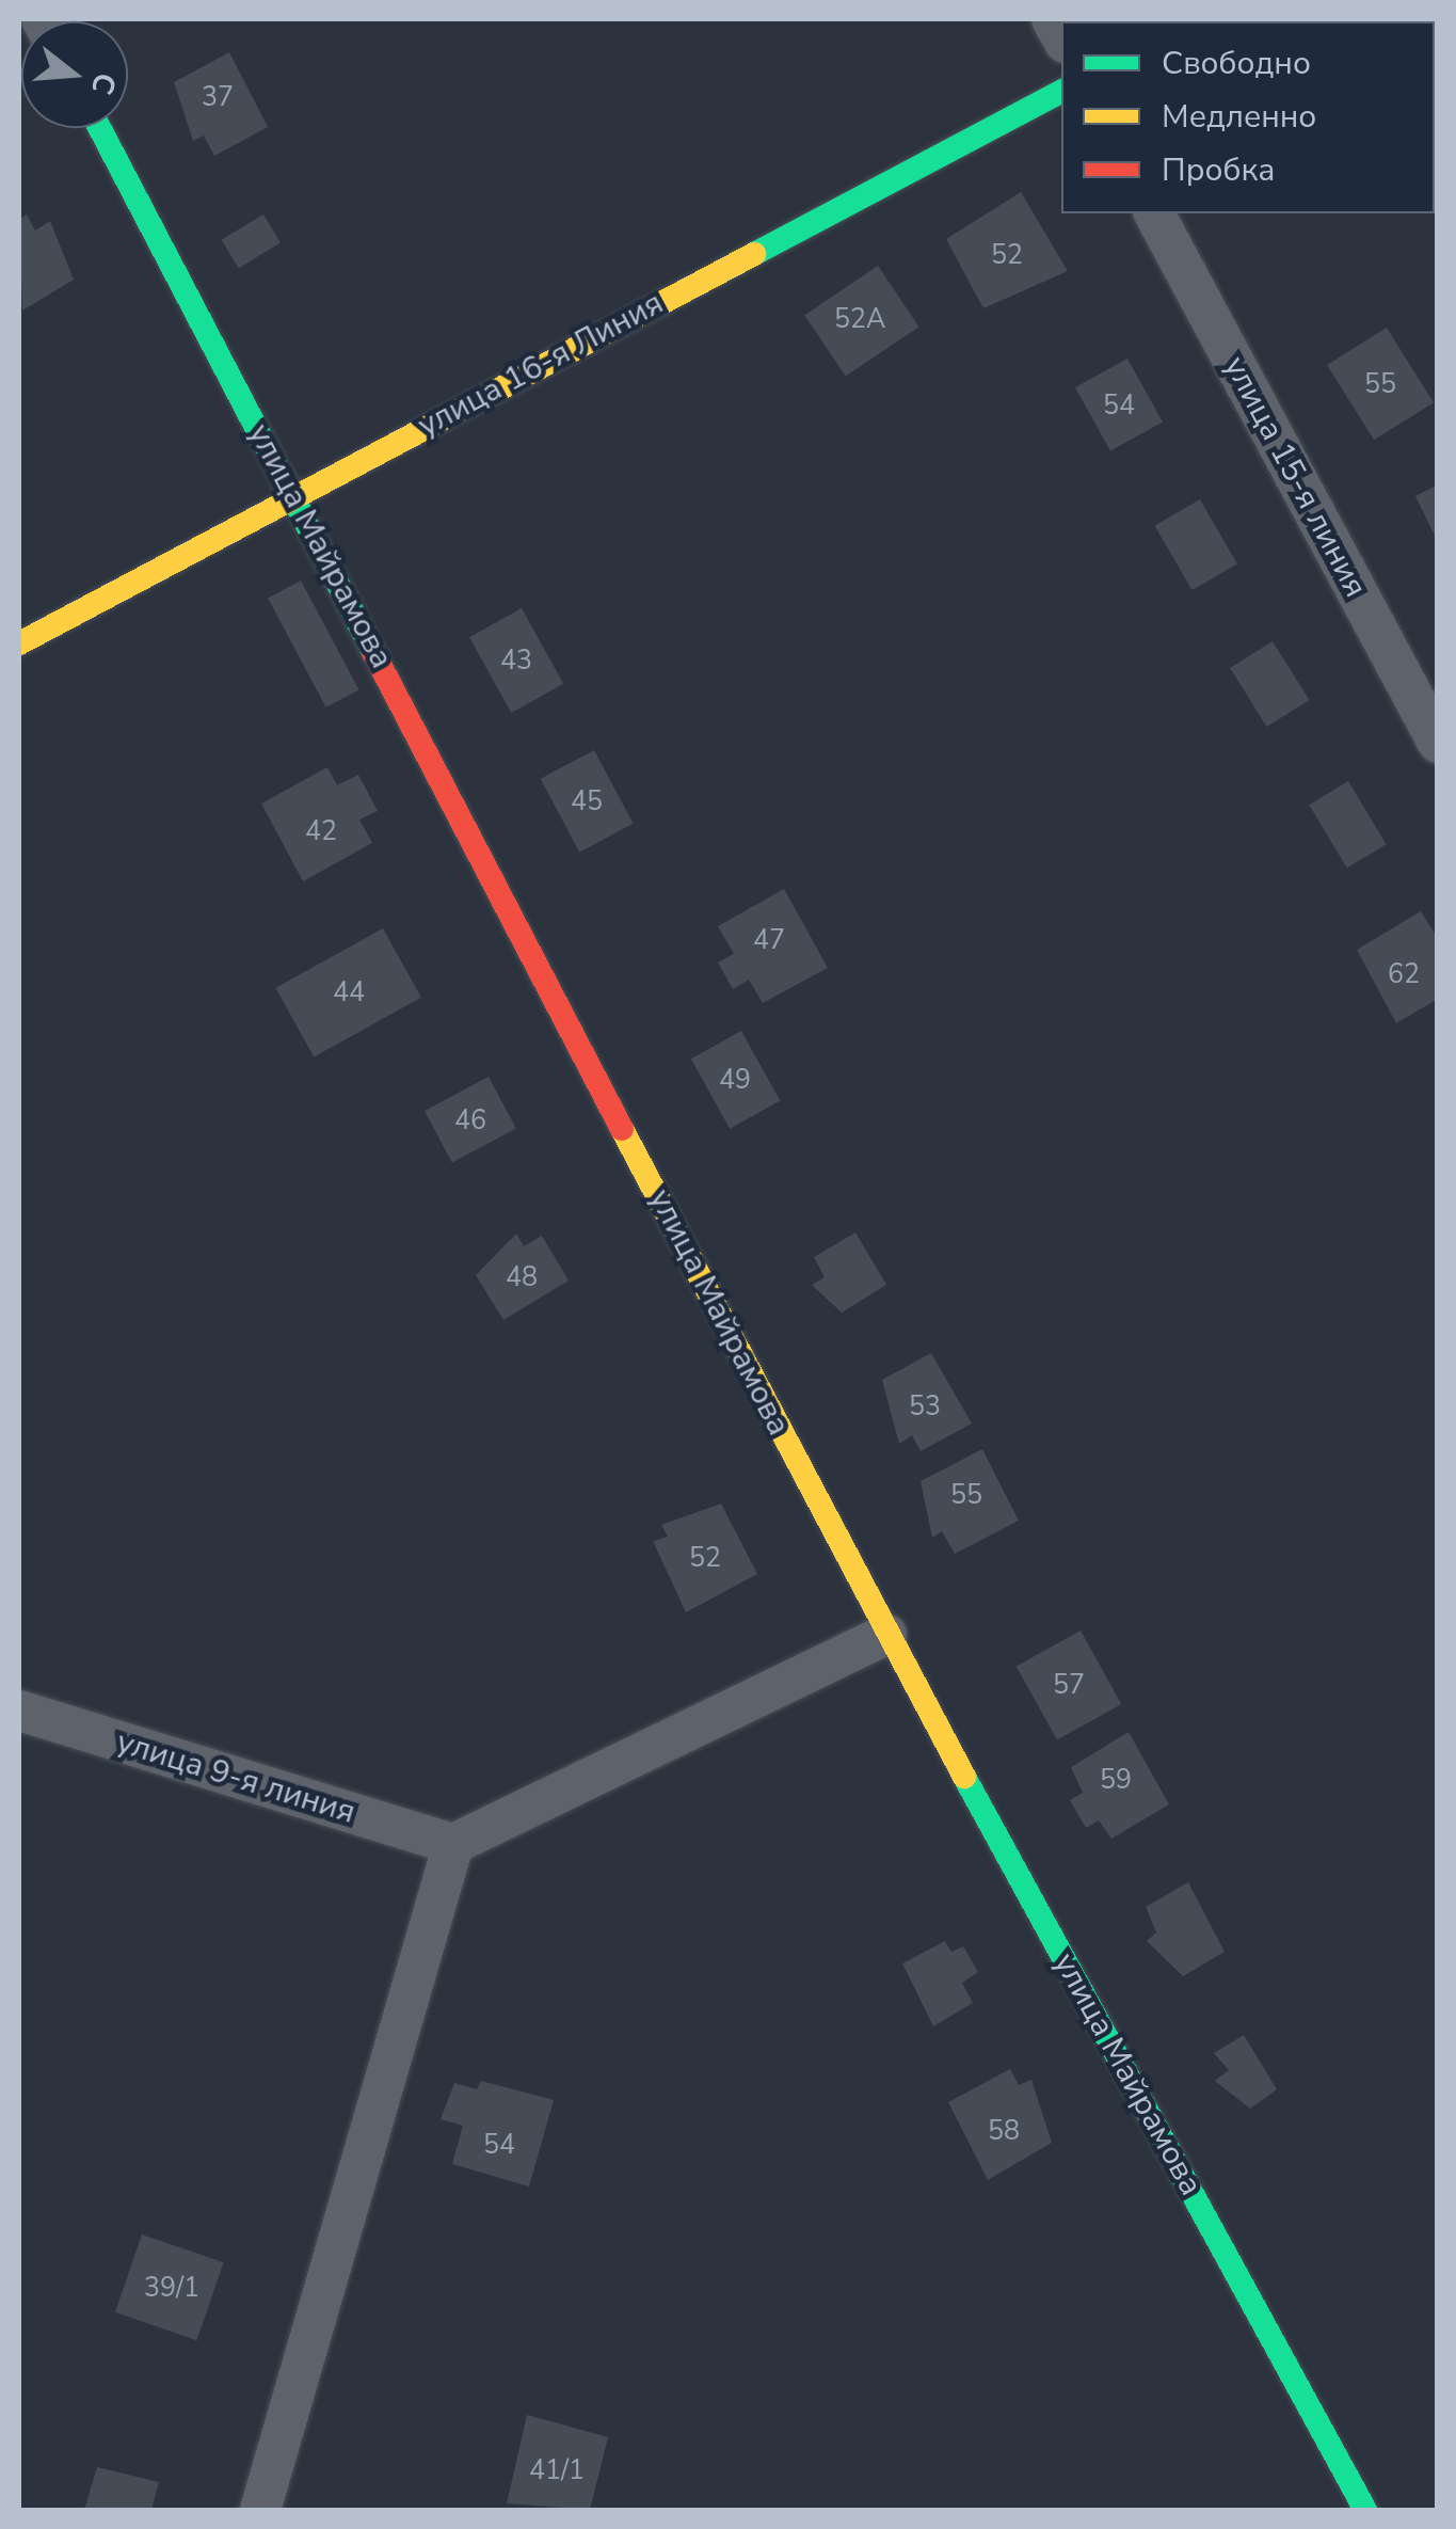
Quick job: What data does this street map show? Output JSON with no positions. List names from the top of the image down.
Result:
{
  "streets": {
    "street": [
      "улица 16-я Линия",
      "улица 15-я линия",
      "улица Майрамова",
      "улица 9-я линия"
    ]
  },
  "crossings": [
    ["улица 16-я Линия", "улица Майрамова"]
  ],
  "house_numbers": [
    "37",
    "52",
    "52А",
    "55",
    "54",
    "43",
    "45",
    "42",
    "47",
    "62",
    "44",
    "49",
    "46",
    "48",
    "53",
    "55",
    "52",
    "57",
    "59",
    "58",
    "54",
    "39/1",
    "41/1"
  ],
  "legend": ["Свободно", "Медленно", "Пробка"],
  "north": "right"
}
